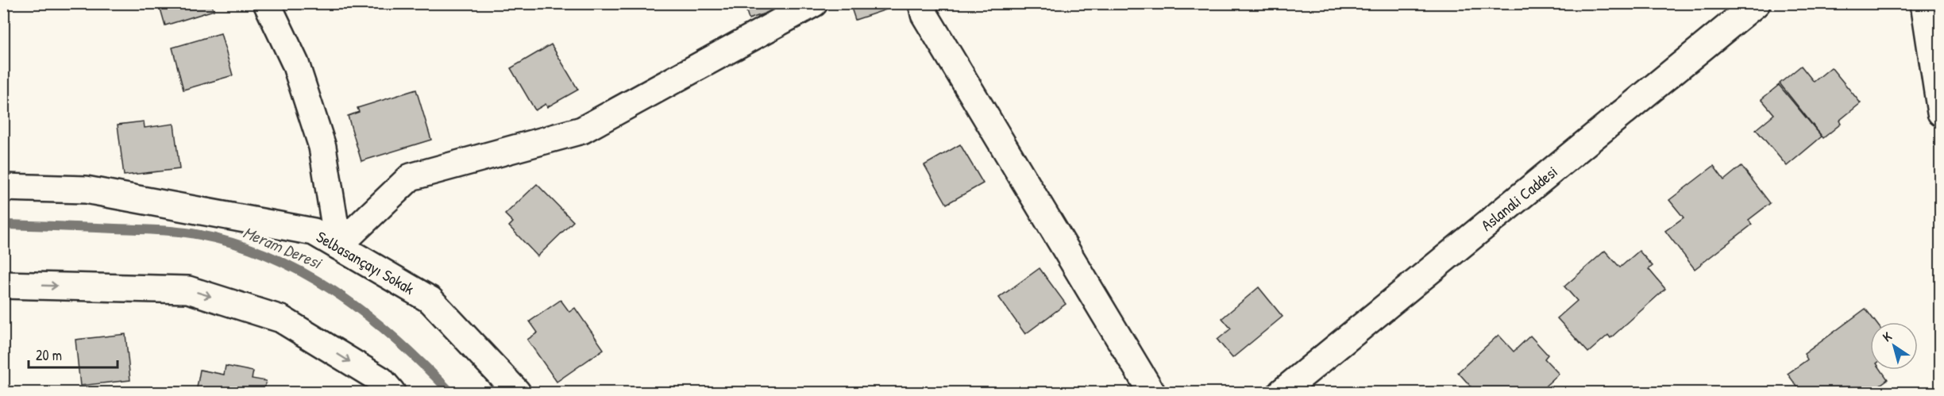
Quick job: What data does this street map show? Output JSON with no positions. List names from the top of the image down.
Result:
{
  "streets": {
    "street": ["Aslanali Caddesi", "Selbasançayı Sokak"]
  },
  "water": ["Meram Deresi"],
  "scale_bar": "20 m",
  "north": "top left"
}
